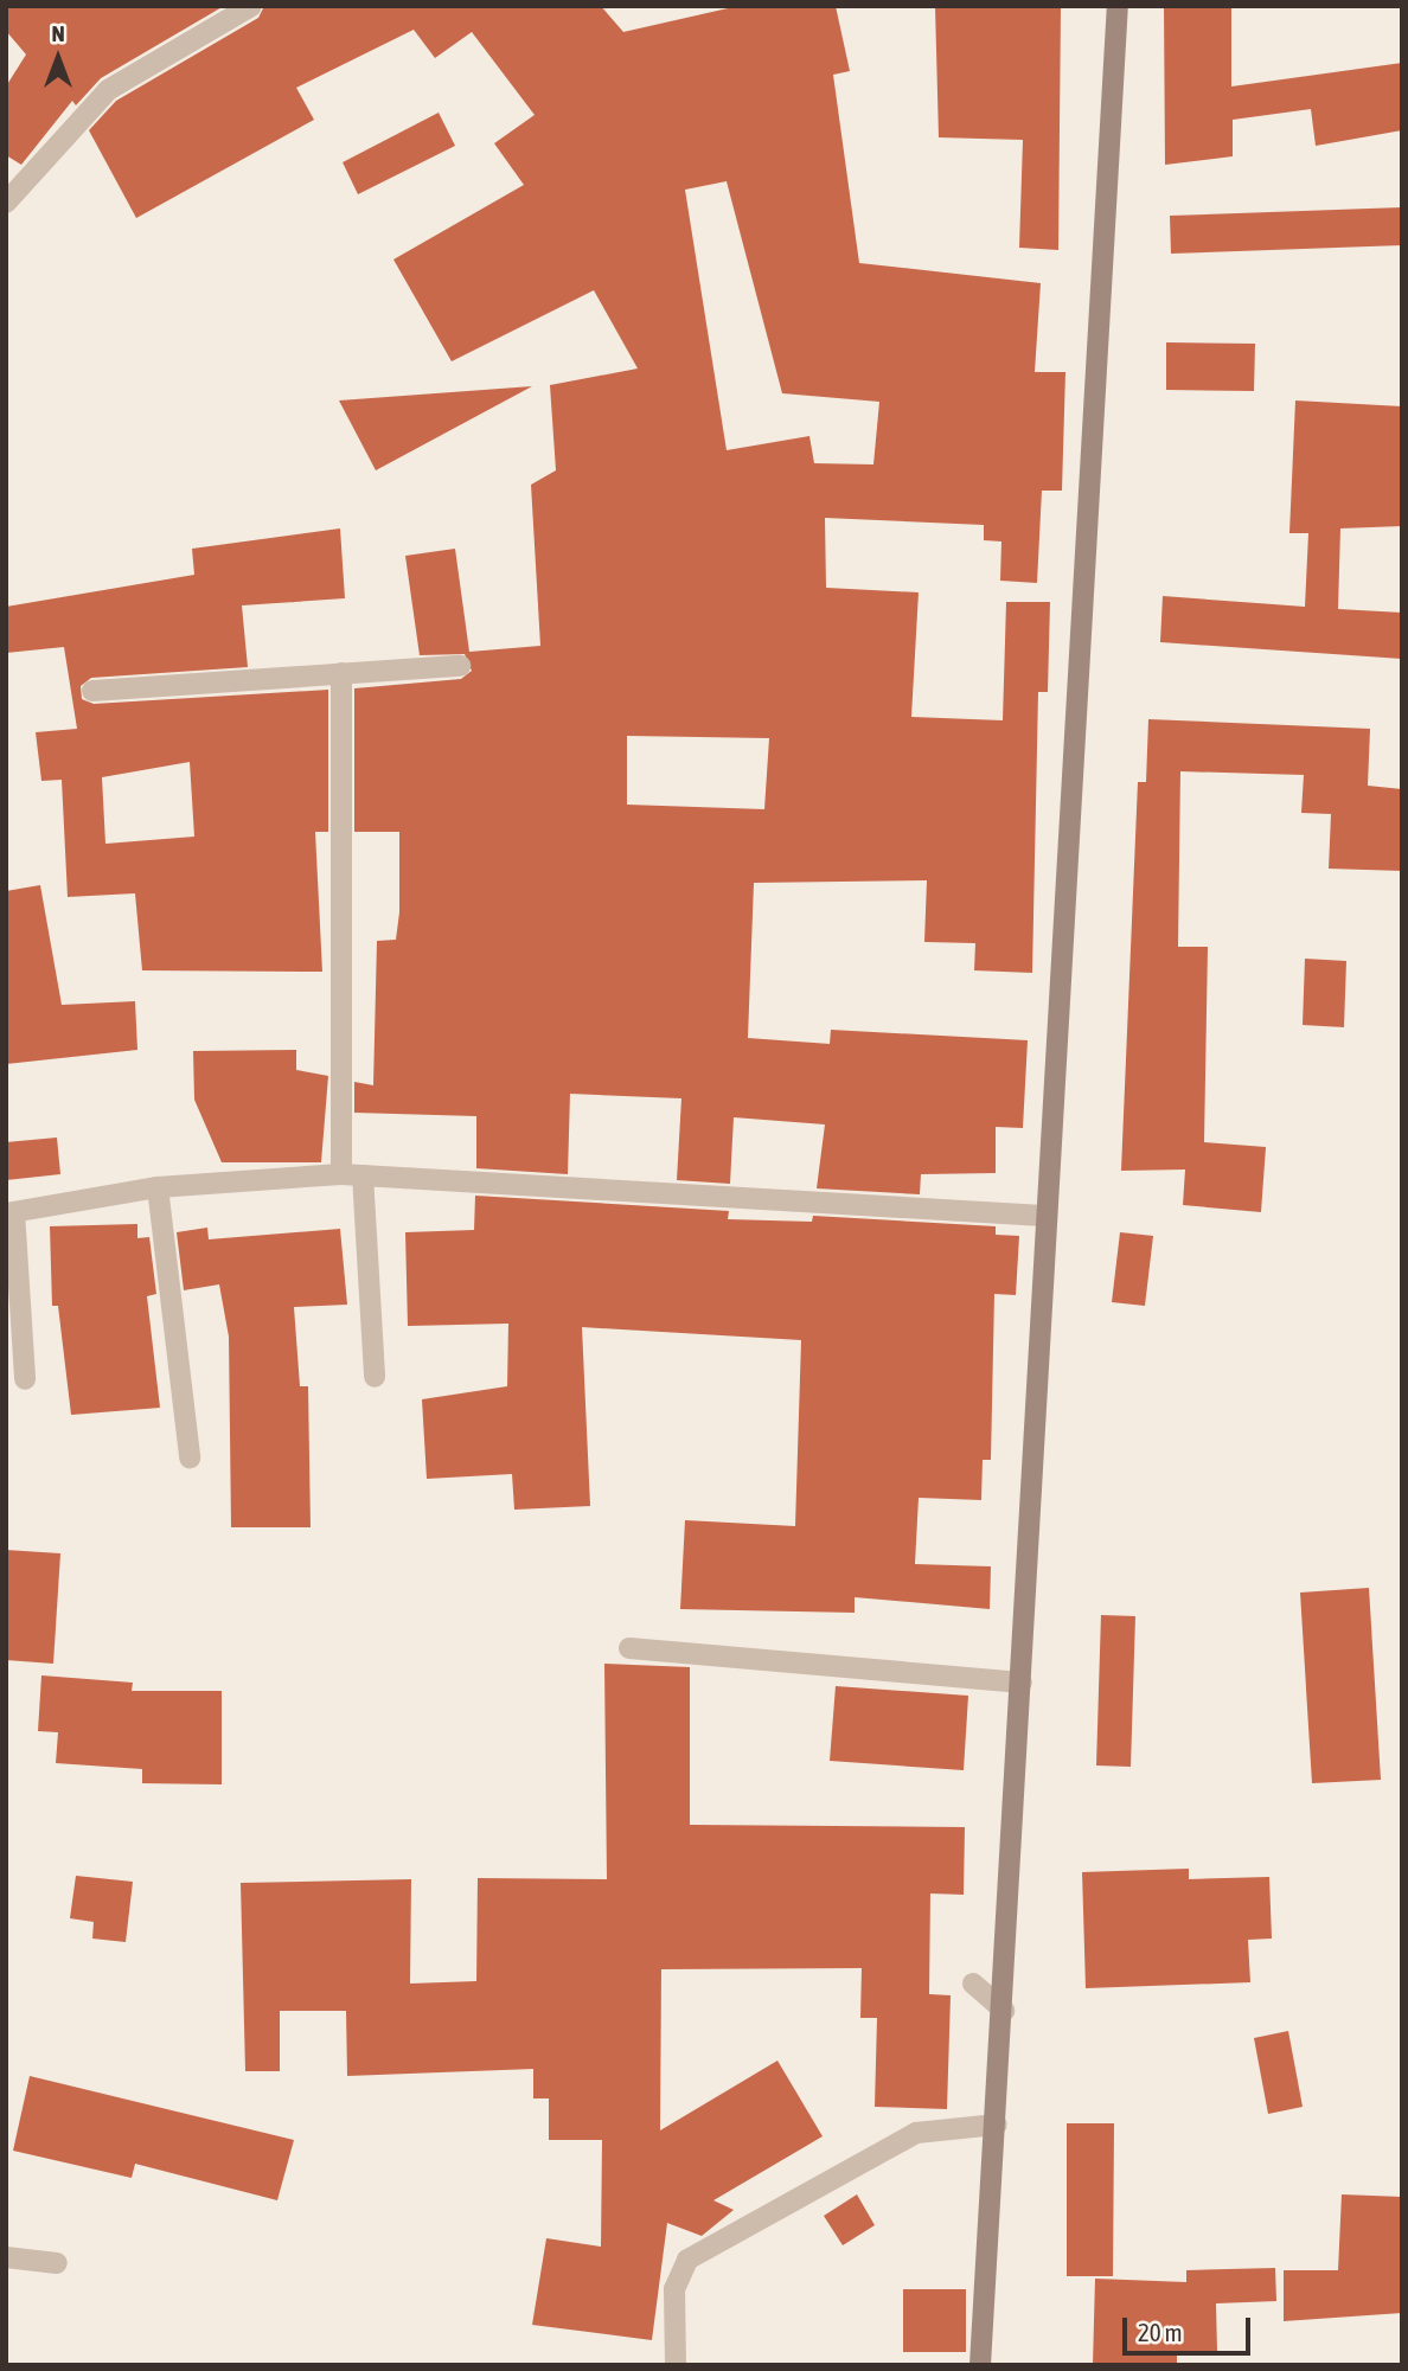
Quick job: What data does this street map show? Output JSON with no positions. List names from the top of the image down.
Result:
{
  "scale_bar": "20 m",
  "north": "top"
}
